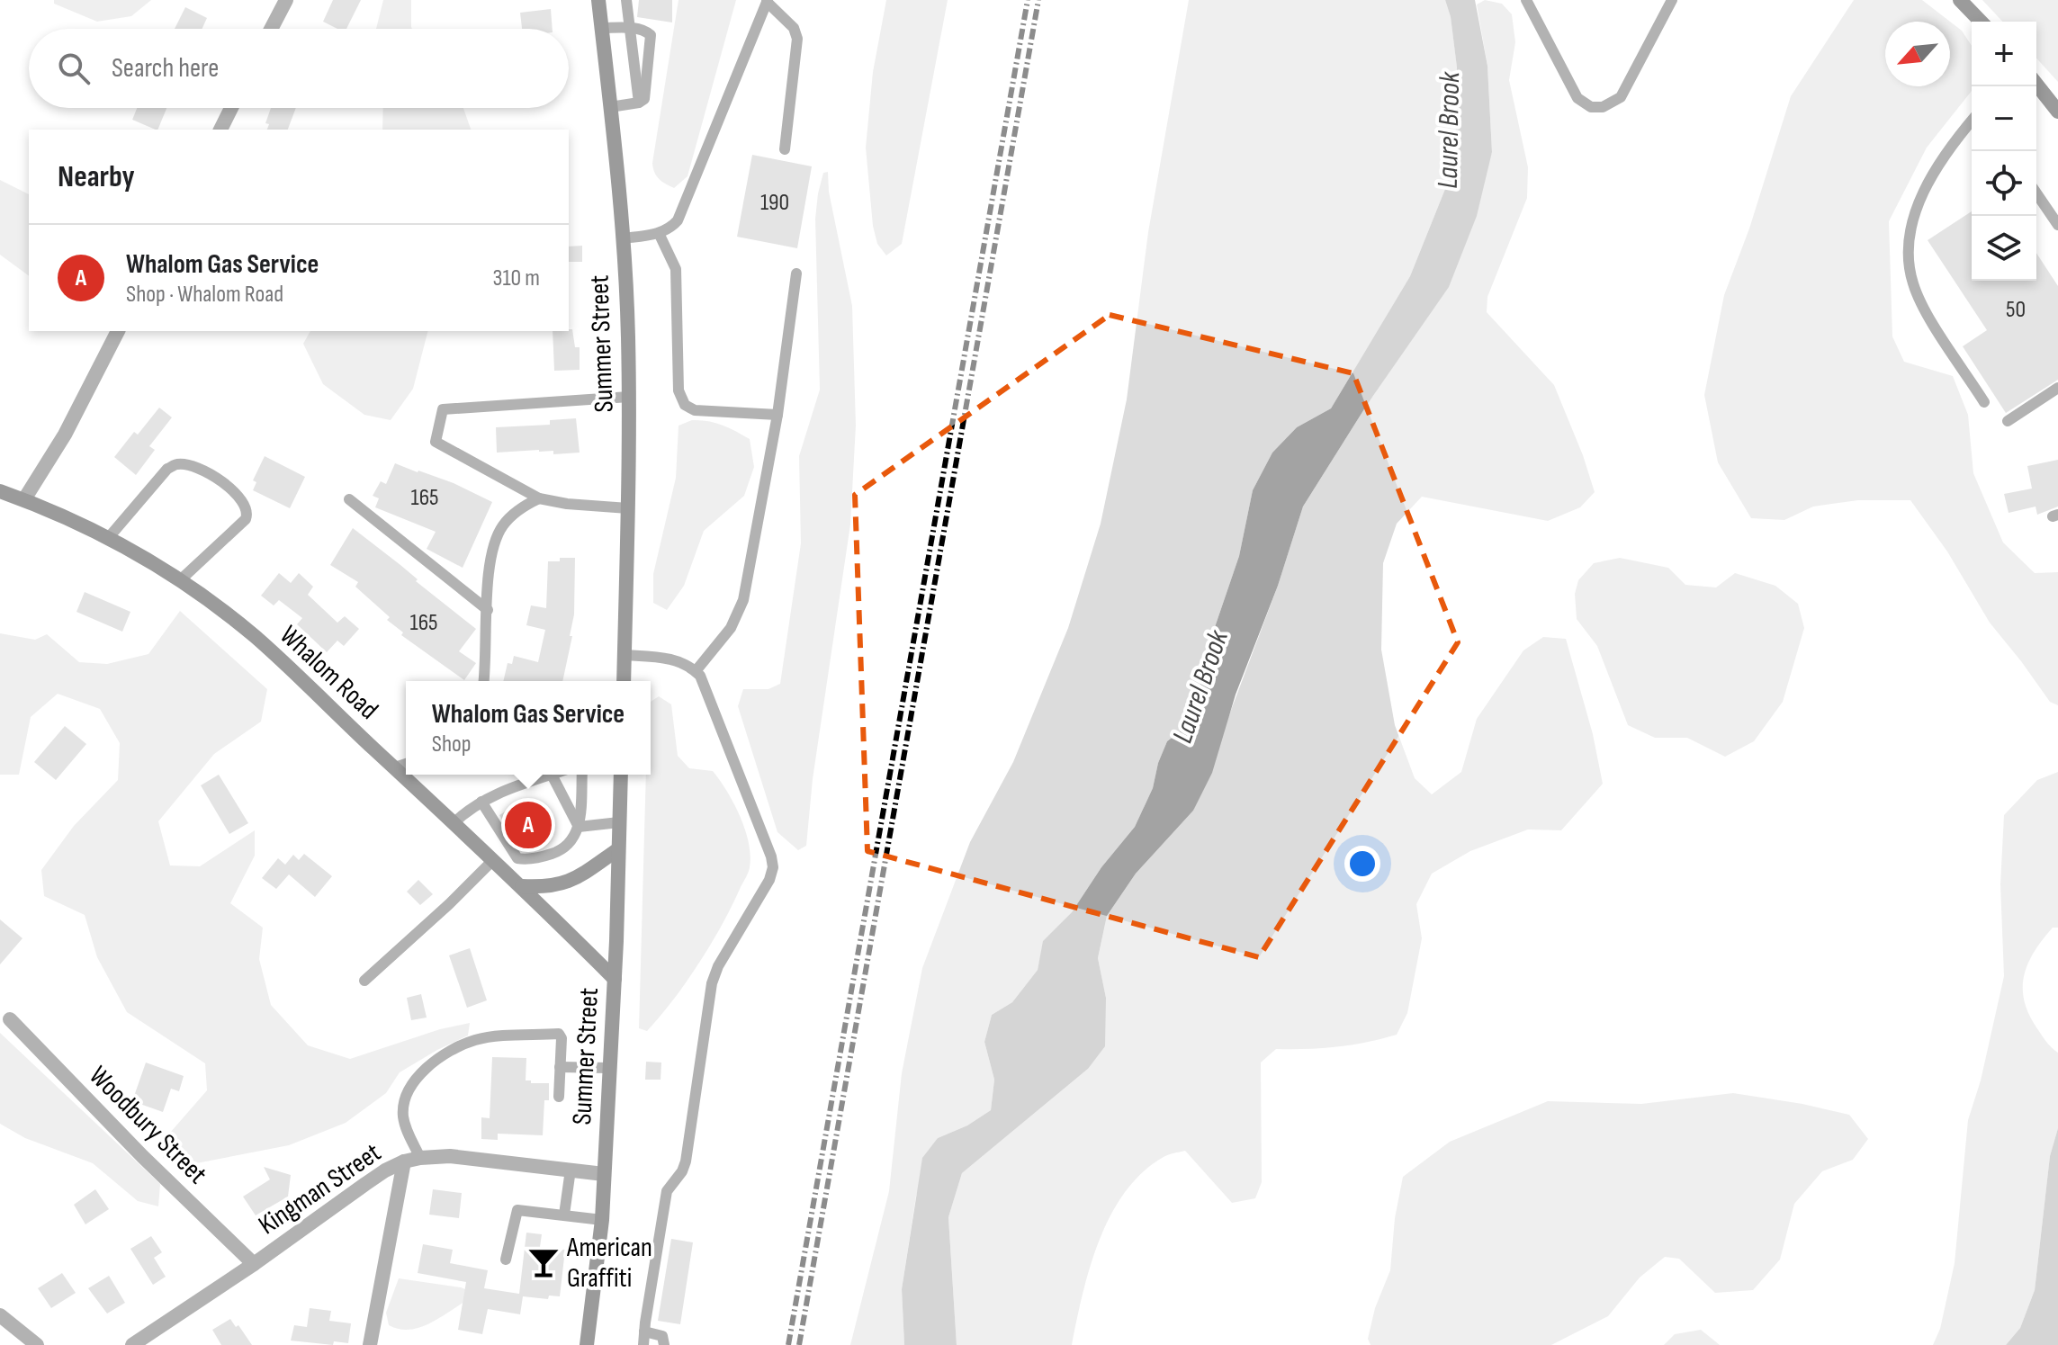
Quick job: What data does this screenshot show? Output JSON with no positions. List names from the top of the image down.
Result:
{
  "streets": {
    "main road": ["Summer Street", "Whalom Road"],
    "street": ["Woodbury Street", "Kingman Street"]
  },
  "crossings": [
    ["Summer Street", "Whalom Road"],
    ["Summer Street", "Kingman Street"],
    ["Woodbury Street", "Kingman Street"]
  ],
  "water": ["Laurel Brook"],
  "places": {
    "bar": ["American Graffiti"]
  },
  "house_numbers": [
    "190",
    "50",
    "165",
    "165"
  ],
  "north": "bottom left",
  "page": {
    "map_buttons": ["+", "−"],
    "search": "Search here",
    "heading": "Nearby",
    "list": [
      {
        "mark": "A",
        "name": "Whalom Gas Service",
        "note": "Shop · Whalom Road",
        "value": "310 m"
      }
    ],
    "popup": ["Whalom Gas Service", "Shop"],
    "pins": "A"
  }
}
